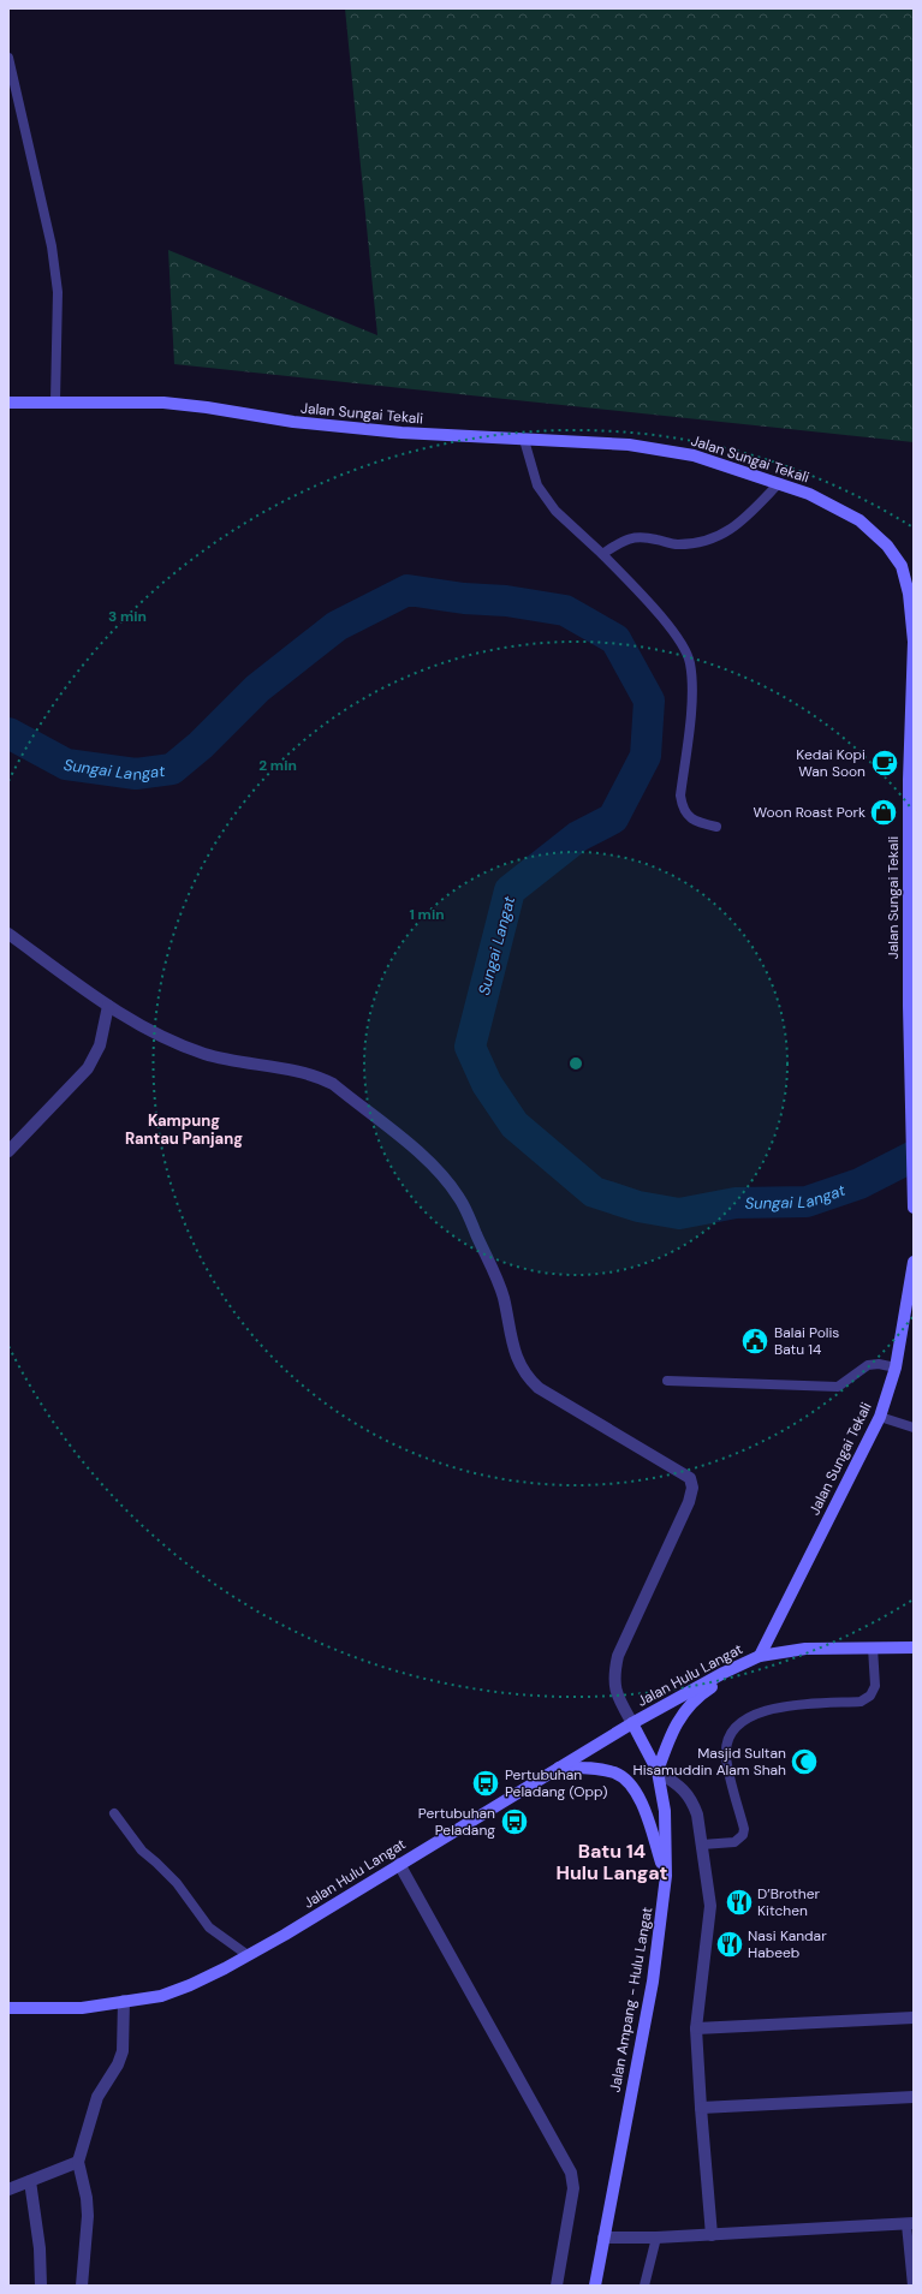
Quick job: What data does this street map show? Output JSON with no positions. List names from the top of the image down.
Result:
{
  "streets": {
    "street": ["Jalan Sungai Tekali", "Jalan Hulu Langat", "Jalan Ampang - Hulu Langat"]
  },
  "crossings": [
    ["Jalan Sungai Tekali", "Jalan Hulu Langat"],
    ["Jalan Hulu Langat", "Jalan Ampang - Hulu Langat"]
  ],
  "districts": ["Kampung Rantau Panjang", "Batu 14 Hulu Langat"],
  "water": ["Sungai Langat"],
  "places": {
    "cafe": ["Kedai Kopi Wan Soon"],
    "shop": ["Woon Roast Pork"],
    "public building": ["Balai Polis Batu 14"],
    "mosque": ["Masjid Sultan Hisamuddin Alam Shah"],
    "bus stop": ["Pertubuhan Peladang (Opp)", "Pertubuhan Peladang"],
    "restaurant": ["D’Brother Kitchen", "Nasi Kandar Habeeb"]
  },
  "rings": ["3 min", "2 min", "1 min"]
}
